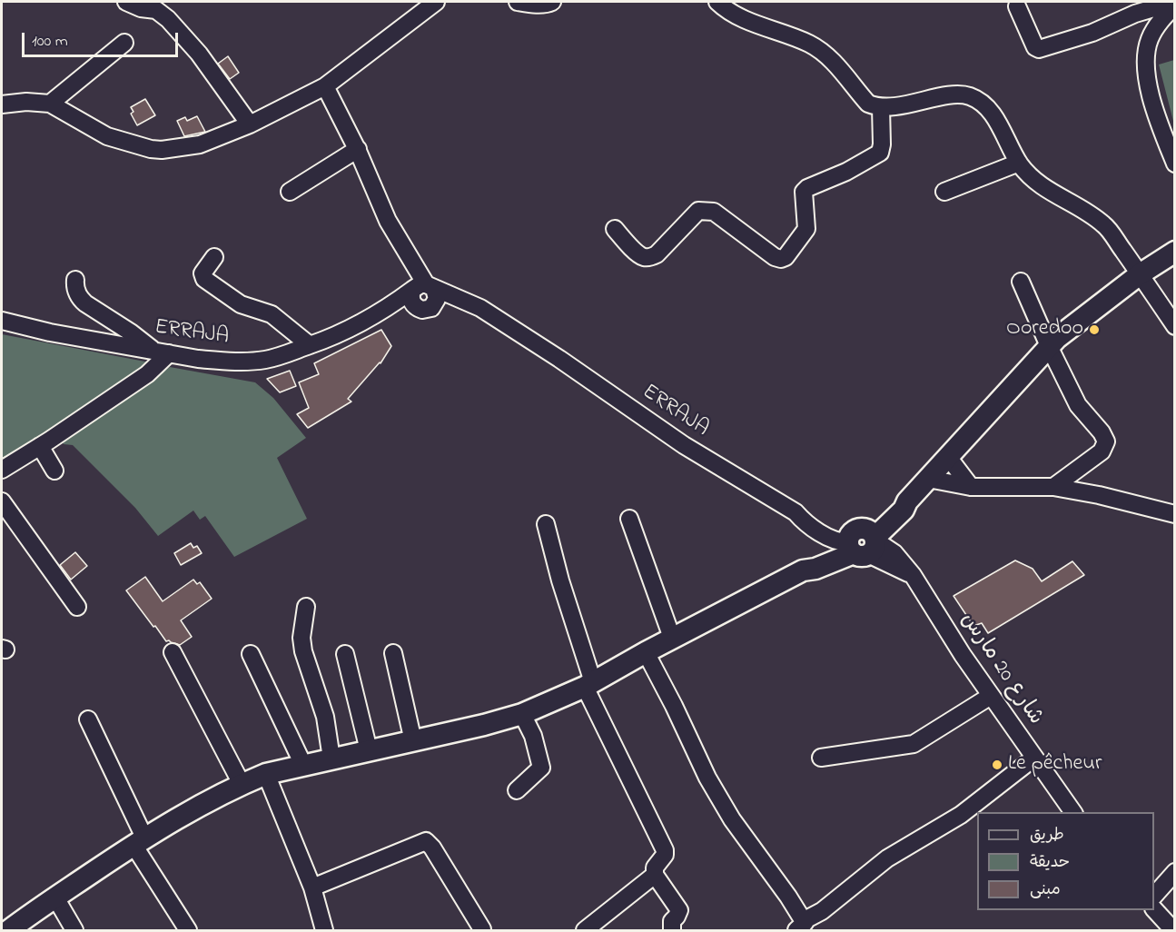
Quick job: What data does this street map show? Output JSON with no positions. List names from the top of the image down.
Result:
{
  "streets": {
    "street": ["ERRAJA", "شارع 20 مارس"]
  },
  "crossings": [
    ["ERRAJA", "شارع 20 مارس"]
  ],
  "places": ["Ooredoo", "Le pêcheur"],
  "legend": ["طريق", "حديقة", "مبنى"],
  "scale_bar": "100 m"
}
